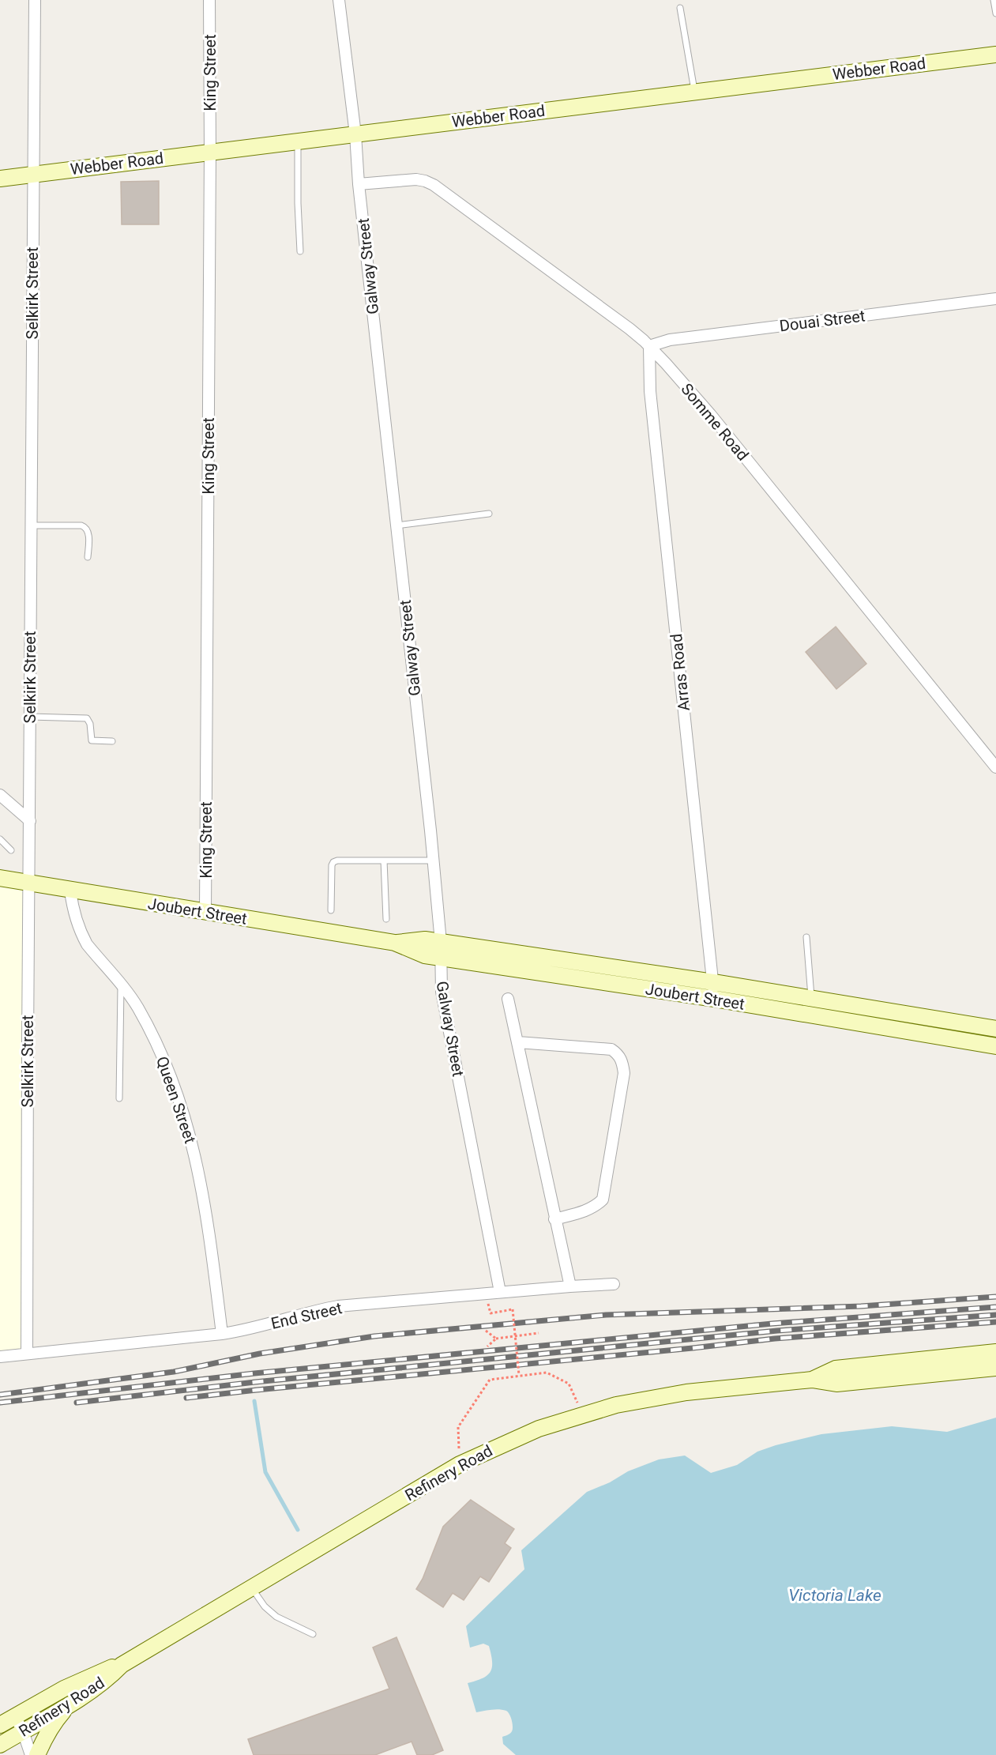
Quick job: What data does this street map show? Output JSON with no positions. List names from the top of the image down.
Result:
{
  "streets": {
    "main road": ["Webber Road", "Joubert Street", "Refinery Road"],
    "street": [
      "King Street",
      "Galway Street",
      "Selkirk Street",
      "Douai Street",
      "Somme Road",
      "Arras Road",
      "Queen Street",
      "End Street"
    ]
  },
  "crossings": [
    ["Webber Road", "King Street"],
    ["Webber Road", "Galway Street"],
    ["Webber Road", "Selkirk Street"],
    ["King Street", "Joubert Street"],
    ["Galway Street", "Somme Road"],
    ["Galway Street", "Joubert Street"],
    ["Galway Street", "End Street"],
    ["Selkirk Street", "Joubert Street"],
    ["Selkirk Street", "End Street"],
    ["Douai Street", "Somme Road"],
    ["Douai Street", "Arras Road"],
    ["Somme Road", "Arras Road"],
    ["Arras Road", "Joubert Street"],
    ["Joubert Street", "Queen Street"],
    ["Queen Street", "End Street"]
  ],
  "water": ["Victoria Lake"]
}
